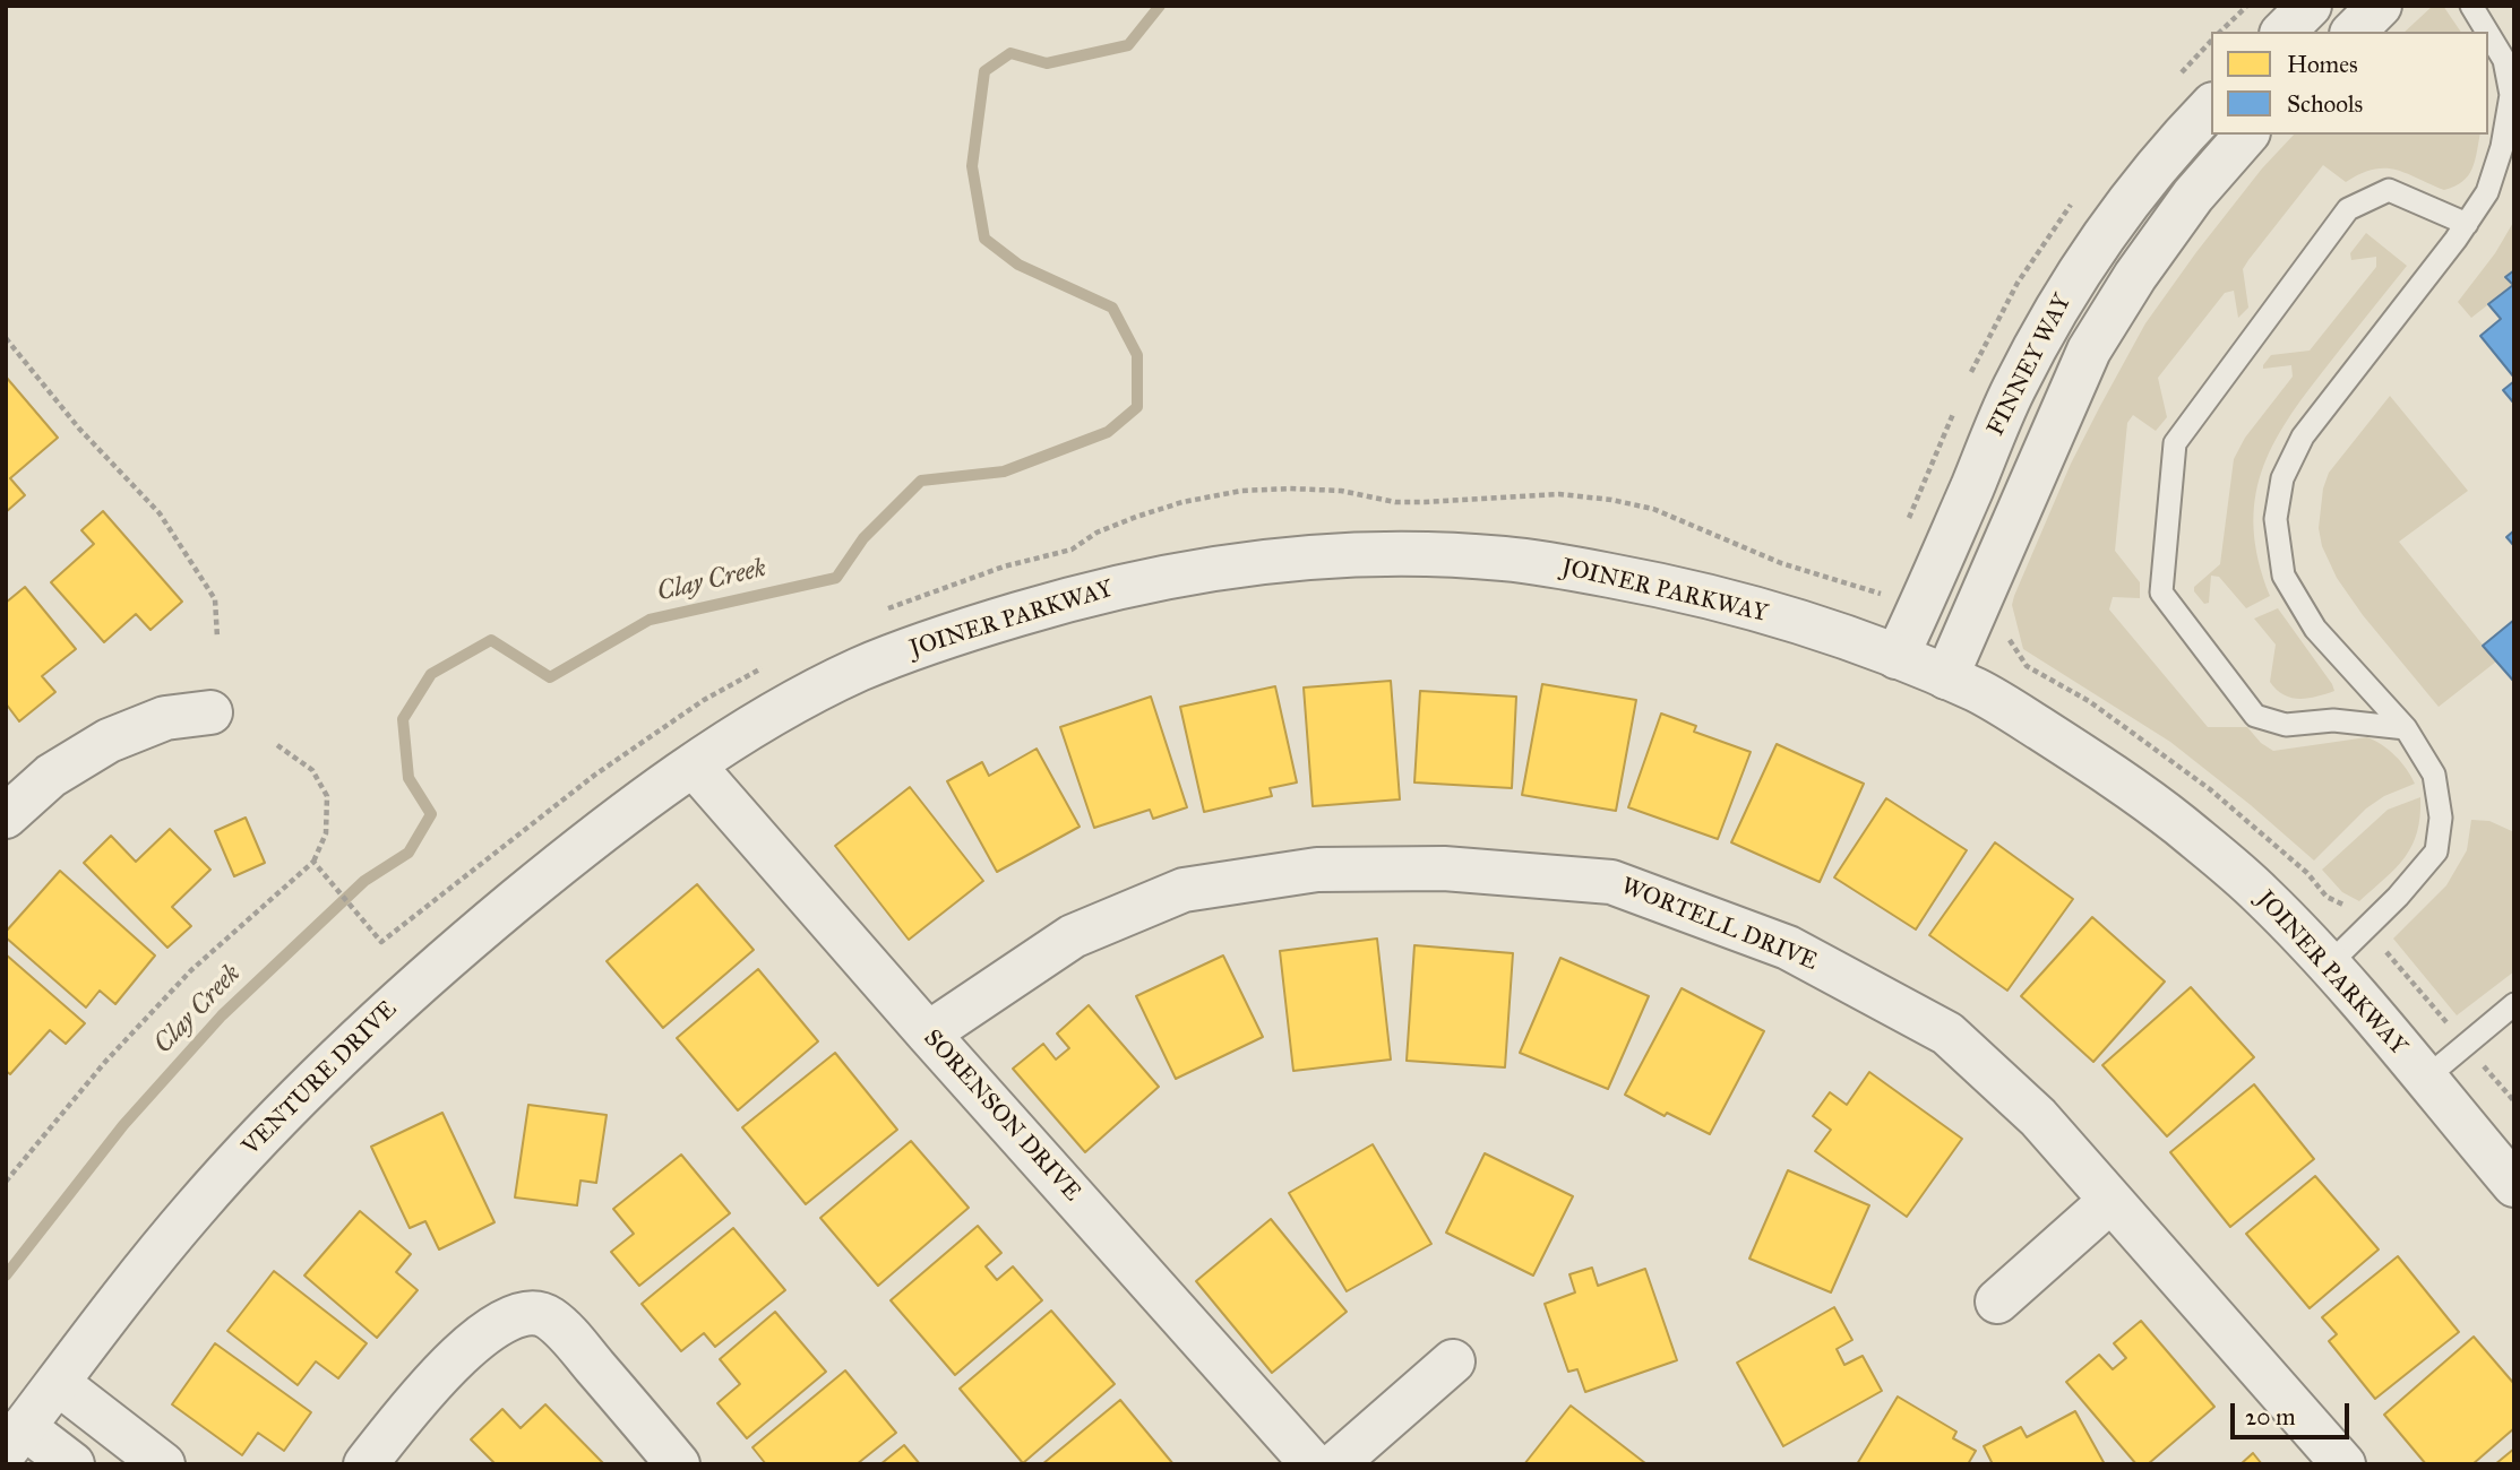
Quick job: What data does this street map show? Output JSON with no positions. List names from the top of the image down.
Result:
{
  "streets": {
    "street": [
      "FINNEY WAY",
      "JOINER PARKWAY",
      "WORTELL DRIVE",
      "VENTURE DRIVE",
      "SORENSON DRIVE"
    ]
  },
  "crossings": [
    ["FINNEY WAY", "JOINER PARKWAY"],
    ["JOINER PARKWAY", "VENTURE DRIVE"],
    ["JOINER PARKWAY", "SORENSON DRIVE"],
    ["WORTELL DRIVE", "SORENSON DRIVE"],
    ["VENTURE DRIVE", "SORENSON DRIVE"]
  ],
  "water": ["Clay Creek"],
  "legend": ["Homes", "Schools"],
  "scale_bar": "20 m"
}
